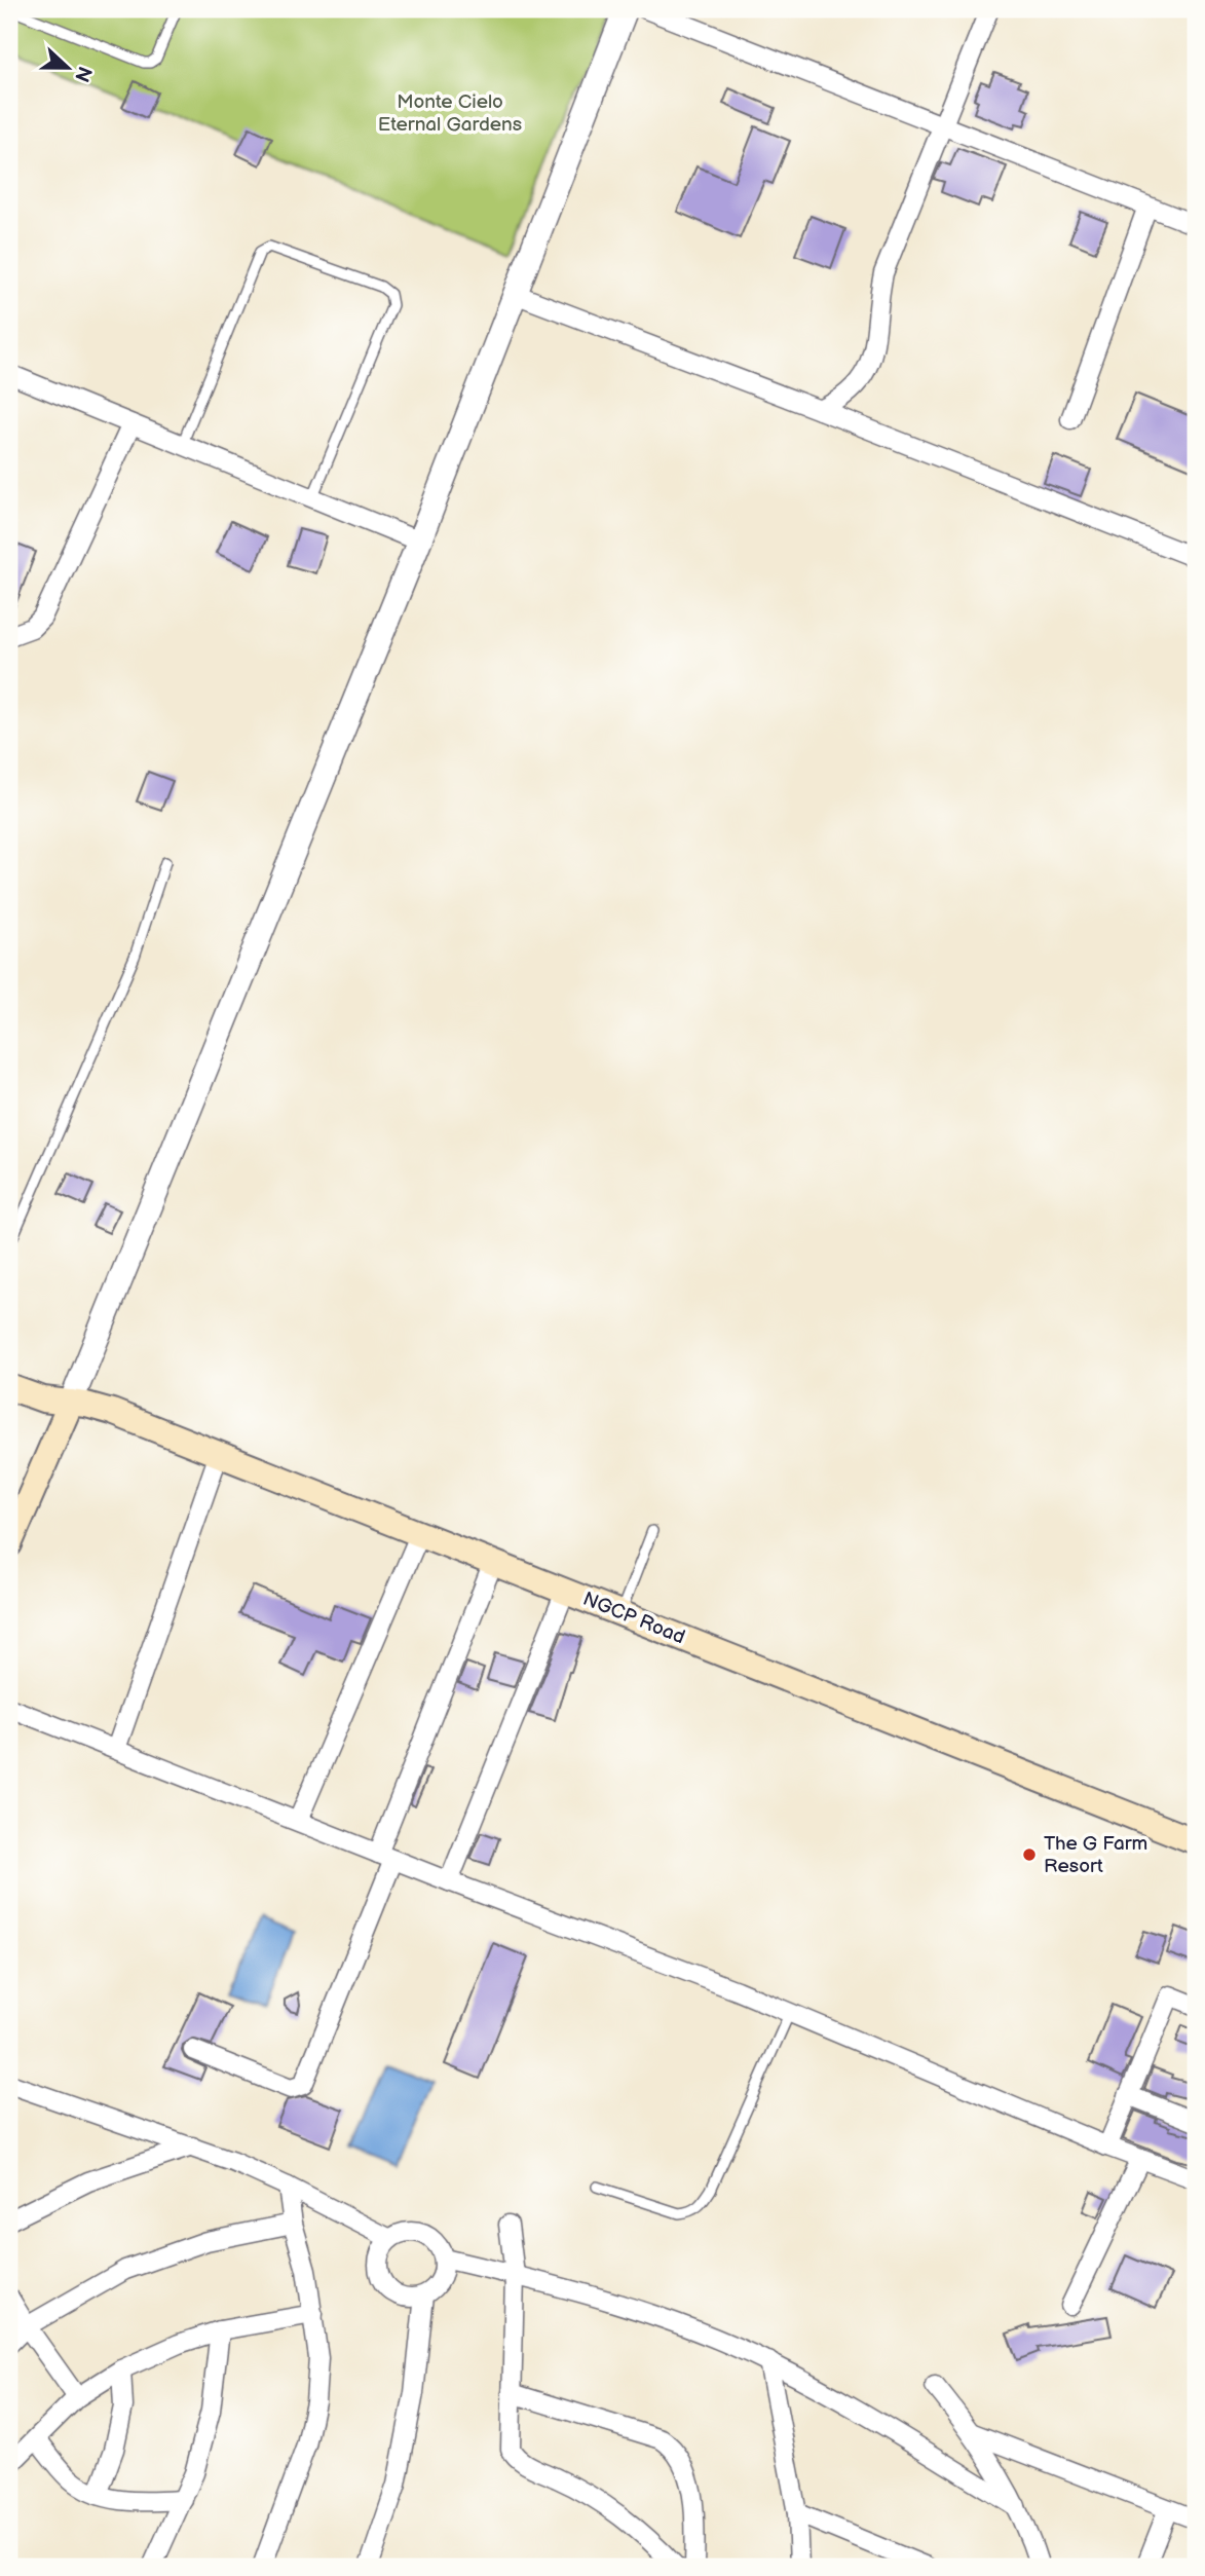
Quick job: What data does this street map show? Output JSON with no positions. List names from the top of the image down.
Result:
{
  "streets": {
    "main road": ["NGCP Road"]
  },
  "parks": ["Monte Cielo Eternal Gardens"],
  "places": ["The G Farm Resort"],
  "north": "right"
}
